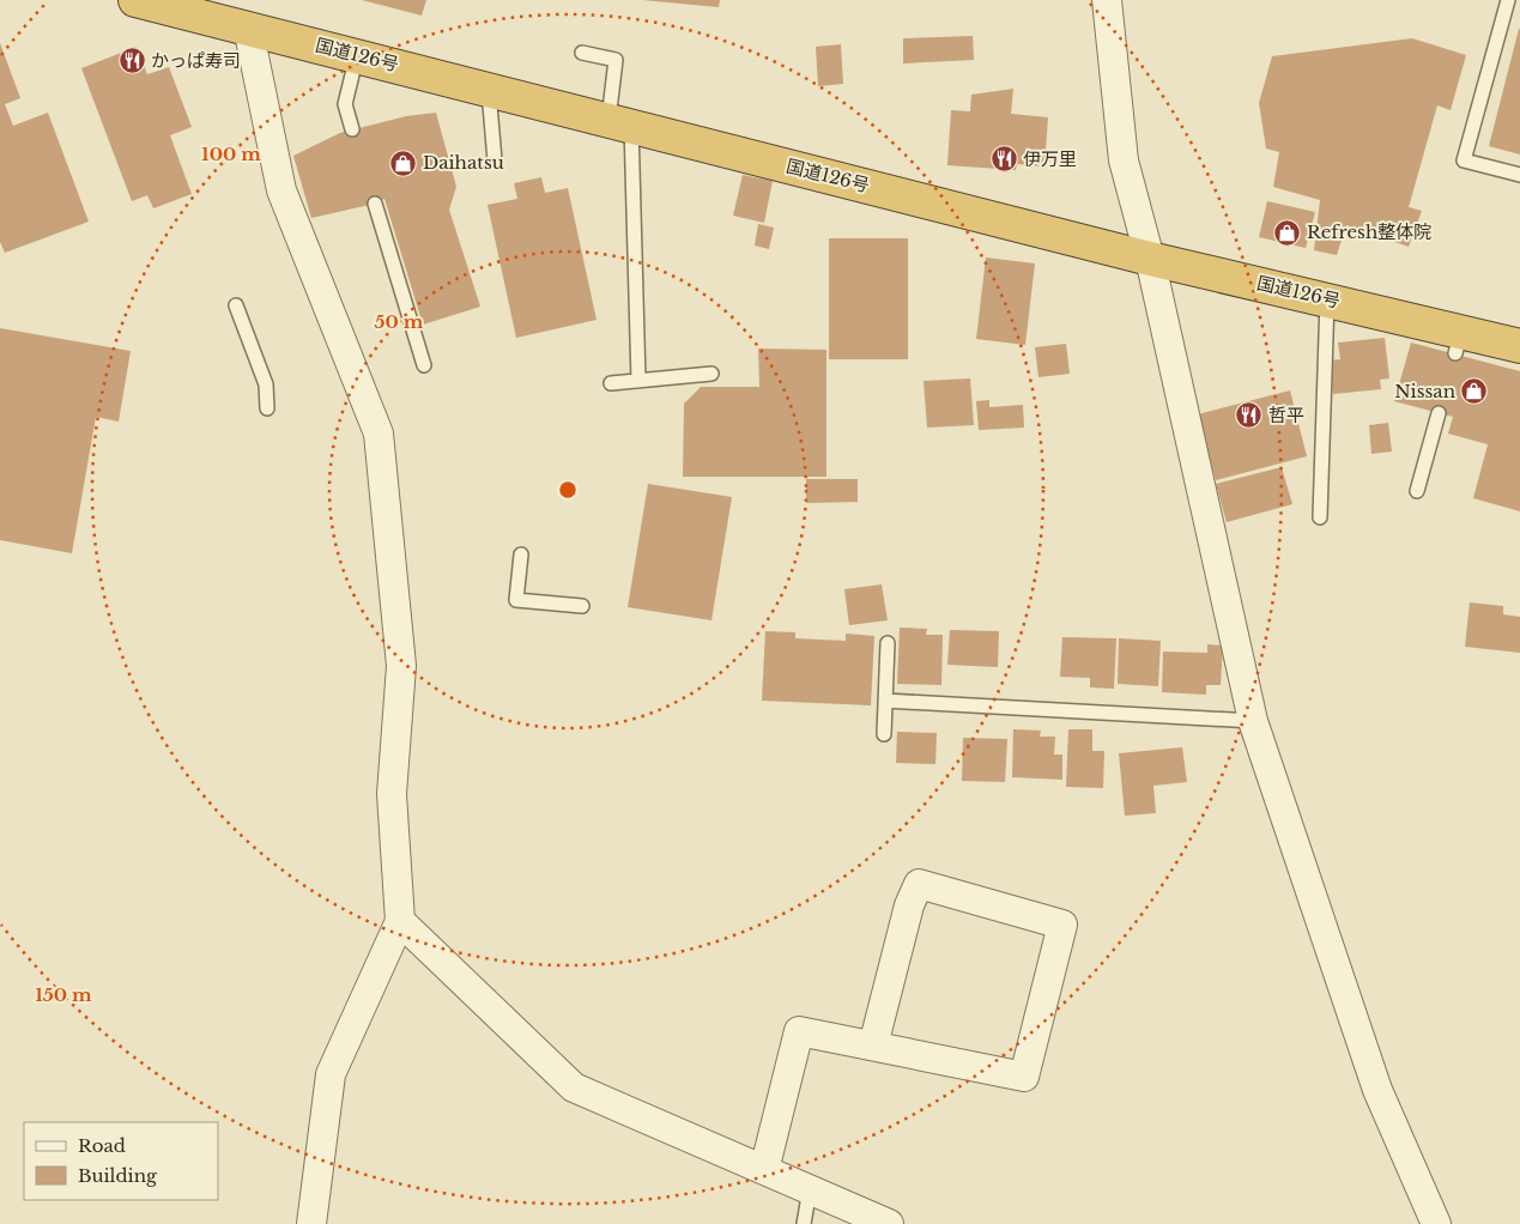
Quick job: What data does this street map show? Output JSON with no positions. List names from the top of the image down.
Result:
{
  "streets": {
    "highway": ["国道126号"]
  },
  "places": {
    "restaurant": ["かっぱ寿司", "伊万里", "哲平"],
    "shop": ["Daihatsu", "Refresh整体院", "Nissan"]
  },
  "legend": ["Road", "Building"],
  "rings": ["100 m", "50 m", "150 m"]
}
